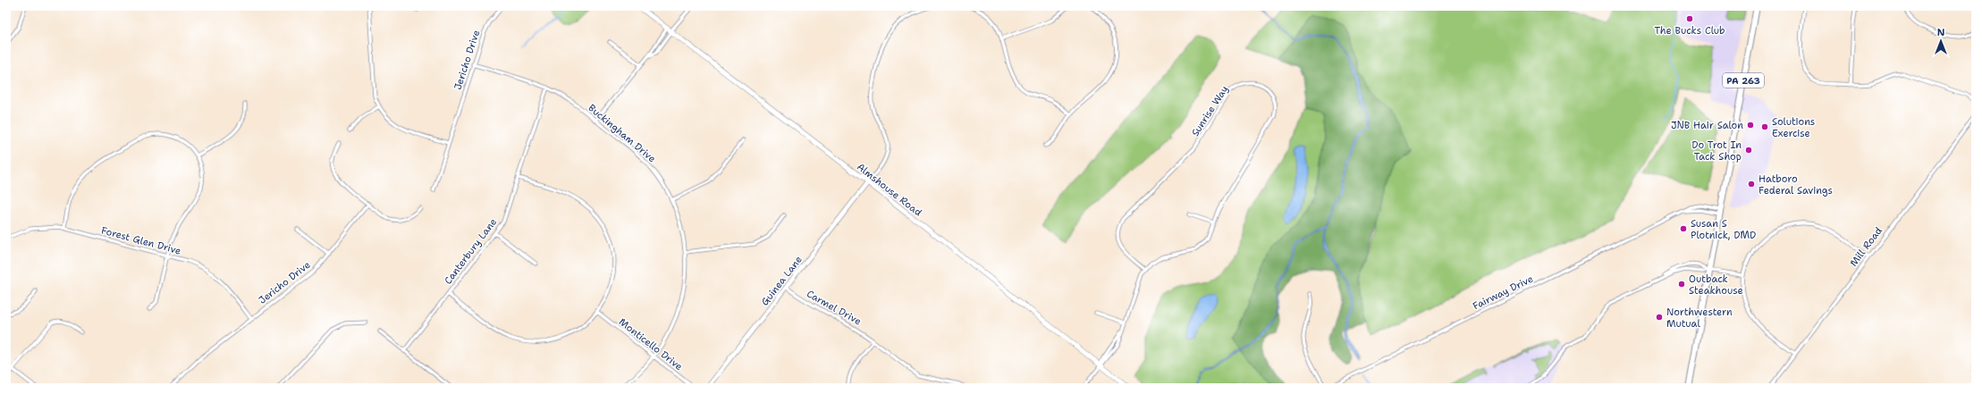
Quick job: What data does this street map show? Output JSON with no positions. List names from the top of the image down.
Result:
{
  "streets": {
    "highway": ["PA 263"],
    "main road": ["Almshouse Road"],
    "street": [
      "Jericho Drive",
      "Sunrise Way",
      "Buckingham Drive",
      "Forest Glen Drive",
      "Mill Road",
      "Canterbury Lane",
      "Guinea Lane",
      "Fairway Drive",
      "Carmel Drive",
      "Monticello Drive"
    ]
  },
  "crossings": [
    ["Jericho Drive", "Buckingham Drive"],
    ["Jericho Drive", "Forest Glen Drive"],
    ["PA 263", "Fairway Drive"],
    ["Sunrise Way", "Almshouse Road"],
    ["Buckingham Drive", "Canterbury Lane"],
    ["Buckingham Drive", "Monticello Drive"],
    ["Almshouse Road", "Guinea Lane"],
    ["Guinea Lane", "Carmel Drive"]
  ],
  "places": [
    "The Bucks Club",
    "JNB Hair Salon",
    "Solutions Exercise",
    "Do Trot In Tack Shop",
    "Hatboro Federal Savings",
    "Susan S Plotnick, DMD",
    "Outback Steakhouse",
    "Northwestern Mutual"
  ],
  "north": "top"
}
